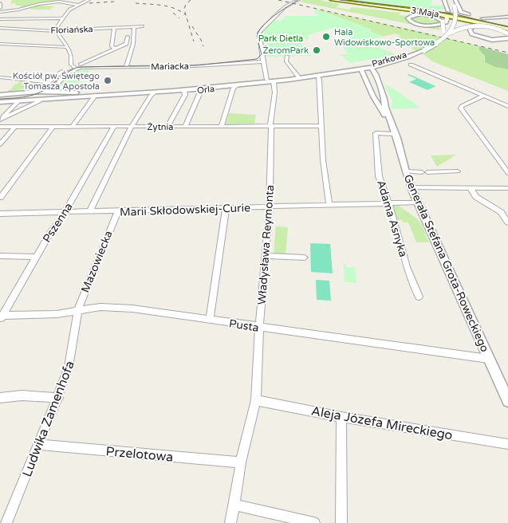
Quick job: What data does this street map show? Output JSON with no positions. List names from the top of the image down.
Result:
{
  "streets": {
    "main road": ["3 Maja"],
    "street": [
      "Floriańska",
      "Parkowa",
      "Mariacka",
      "Orla",
      "Żytnia",
      "Marii Skłodowskiej-Curie",
      "Adama Asnyka",
      "Pszenna",
      "Władysława Reymonta",
      "Mazowiecka",
      "Generała Stefana Grota-Roweckiego",
      "Pusta",
      "Ludwika Zamenhofa",
      "Aleja Józefa Mireckiego",
      "Przelotowa"
    ]
  },
  "crossings": [
    ["3 Maja", "Parkowa"],
    ["Parkowa", "Orla"],
    ["Parkowa", "Generała Stefana Grota-Roweckiego"],
    ["Orla", "Władysława Reymonta"],
    ["Orla", "Generała Stefana Grota-Roweckiego"],
    ["Żytnia", "Pszenna"],
    ["Żytnia", "Władysława Reymonta"],
    ["Marii Skłodowskiej-Curie", "Adama Asnyka"],
    ["Marii Skłodowskiej-Curie", "Pszenna"],
    ["Marii Skłodowskiej-Curie", "Władysława Reymonta"],
    ["Marii Skłodowskiej-Curie", "Mazowiecka"],
    ["Marii Skłodowskiej-Curie", "Generała Stefana Grota-Roweckiego"],
    ["Adama Asnyka", "Generała Stefana Grota-Roweckiego"],
    ["Pszenna", "Pusta"],
    ["Władysława Reymonta", "Pusta"],
    ["Władysława Reymonta", "Aleja Józefa Mireckiego"],
    ["Władysława Reymonta", "Przelotowa"],
    ["Mazowiecka", "Pusta"],
    ["Mazowiecka", "Ludwika Zamenhofa"],
    ["Generała Stefana Grota-Roweckiego", "Pusta"],
    ["Pusta", "Ludwika Zamenhofa"],
    ["Ludwika Zamenhofa", "Przelotowa"]
  ],
  "parks": ["Park Dietla"],
  "places": ["Hala Widowiskowo-Sportowa", "ŻeromPark", "Kościół pw. Świętego Tomasza Apostoła"]
}
